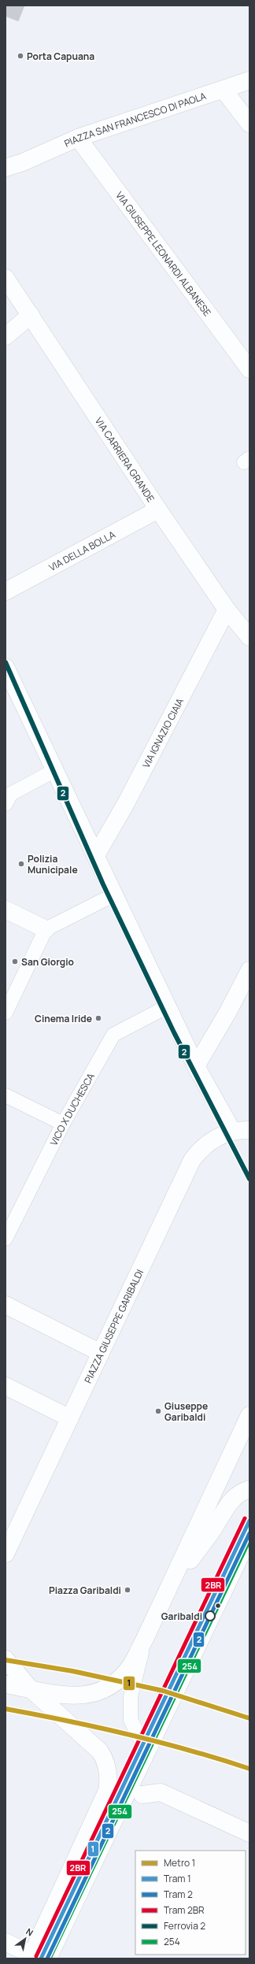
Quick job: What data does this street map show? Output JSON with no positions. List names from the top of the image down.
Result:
{
  "streets": {
    "main road": [
      "PIAZZA SAN FRANCESCO DI PAOLA",
      "VIA GIUSEPPE LEONARDI ALBANESE",
      "VIA CARRIERA GRANDE",
      "VIA DELLA BOLLA",
      "VIA IGNAZIO CIAIA",
      "PIAZZA GIUSEPPE GARIBALDI"
    ],
    "lane": ["VICO X DUCHESCA"]
  },
  "crossings": [
    ["PIAZZA SAN FRANCESCO DI PAOLA", "VIA GIUSEPPE LEONARDI ALBANESE"],
    ["VIA CARRIERA GRANDE", "VIA DELLA BOLLA"],
    ["VIA CARRIERA GRANDE", "VIA IGNAZIO CIAIA"]
  ],
  "places": [
    "Porta Capuana",
    "Polizia Municipale",
    "San Giorgio",
    "Cinema Iride",
    "Giuseppe Garibaldi",
    "Piazza Garibaldi",
    "Garibaldi"
  ],
  "lines": [
    "rail line 2",
    "tram line 2BR",
    "tram line 1",
    "tram line 2",
    "transit line 254",
    "metro line 1"
  ],
  "legend": [
    "Metro 1",
    "Tram 1",
    "Tram 2",
    "Tram 2BR",
    "Ferrovia 2",
    "254"
  ],
  "north": "top right"
}
